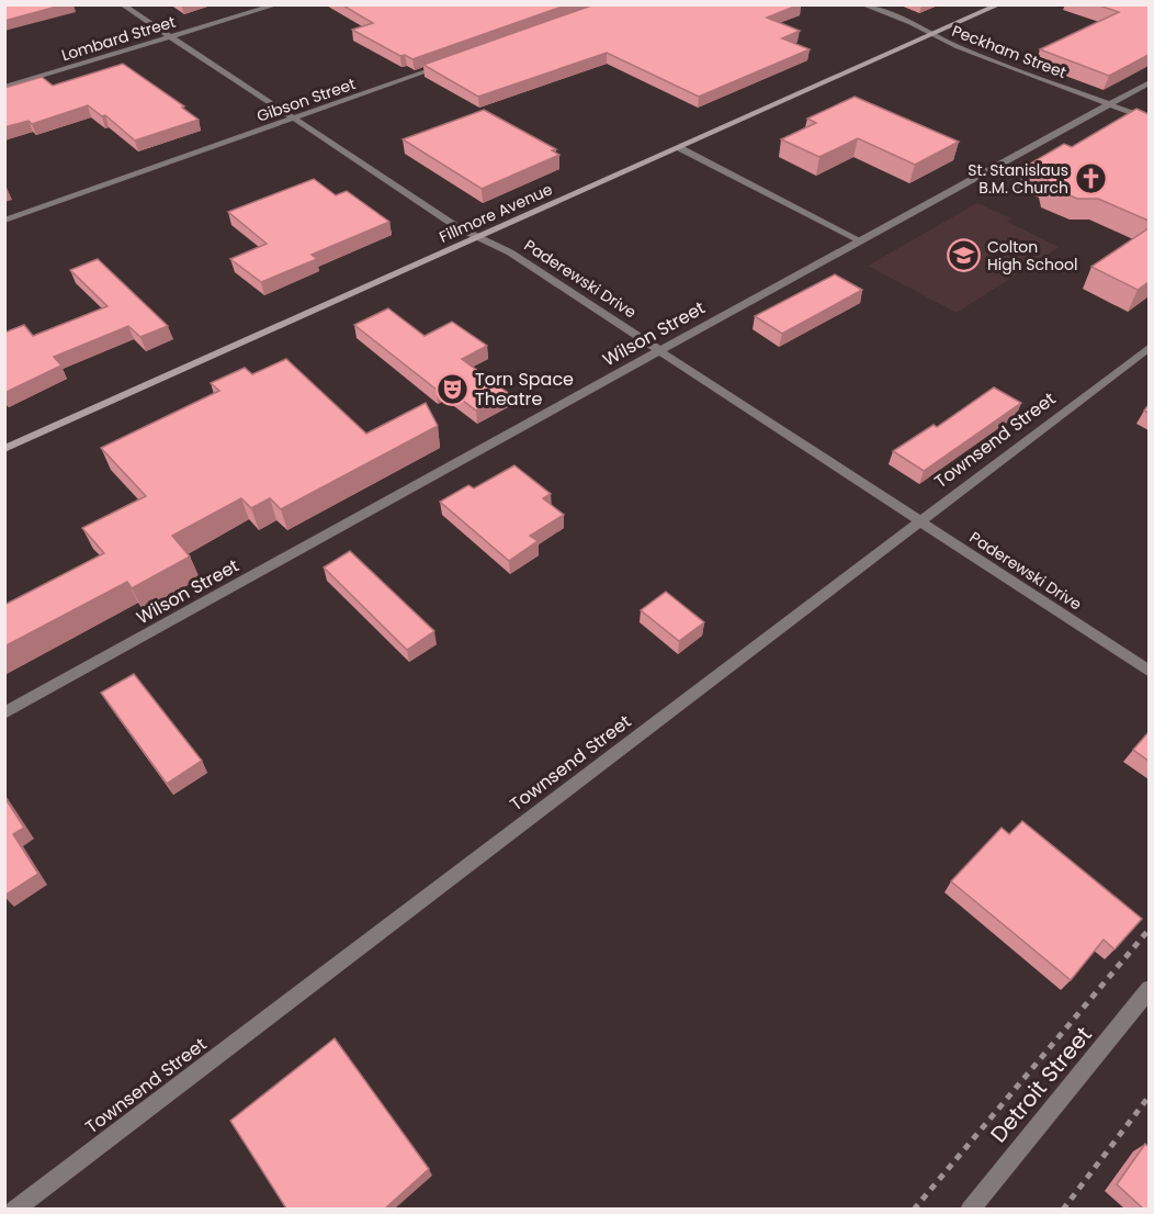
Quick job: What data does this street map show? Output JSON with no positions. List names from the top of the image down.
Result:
{
  "streets": {
    "street": [
      "Lombard Street",
      "Peckham Street",
      "Gibson Street",
      "Fillmore Avenue",
      "Paderewski Drive",
      "Wilson Street",
      "Townsend Street",
      "Detroit Street"
    ]
  },
  "crossings": [
    ["Lombard Street", "Paderewski Drive"],
    ["Peckham Street", "Fillmore Avenue"],
    ["Peckham Street", "Wilson Street"],
    ["Gibson Street", "Paderewski Drive"],
    ["Fillmore Avenue", "Paderewski Drive"],
    ["Paderewski Drive", "Wilson Street"],
    ["Paderewski Drive", "Townsend Street"]
  ],
  "places": {
    "church": ["St. Stanislaus B.M. Church"],
    "school or university": ["Colton High School"],
    "theatre": ["Torn Space Theatre"]
  }
}
